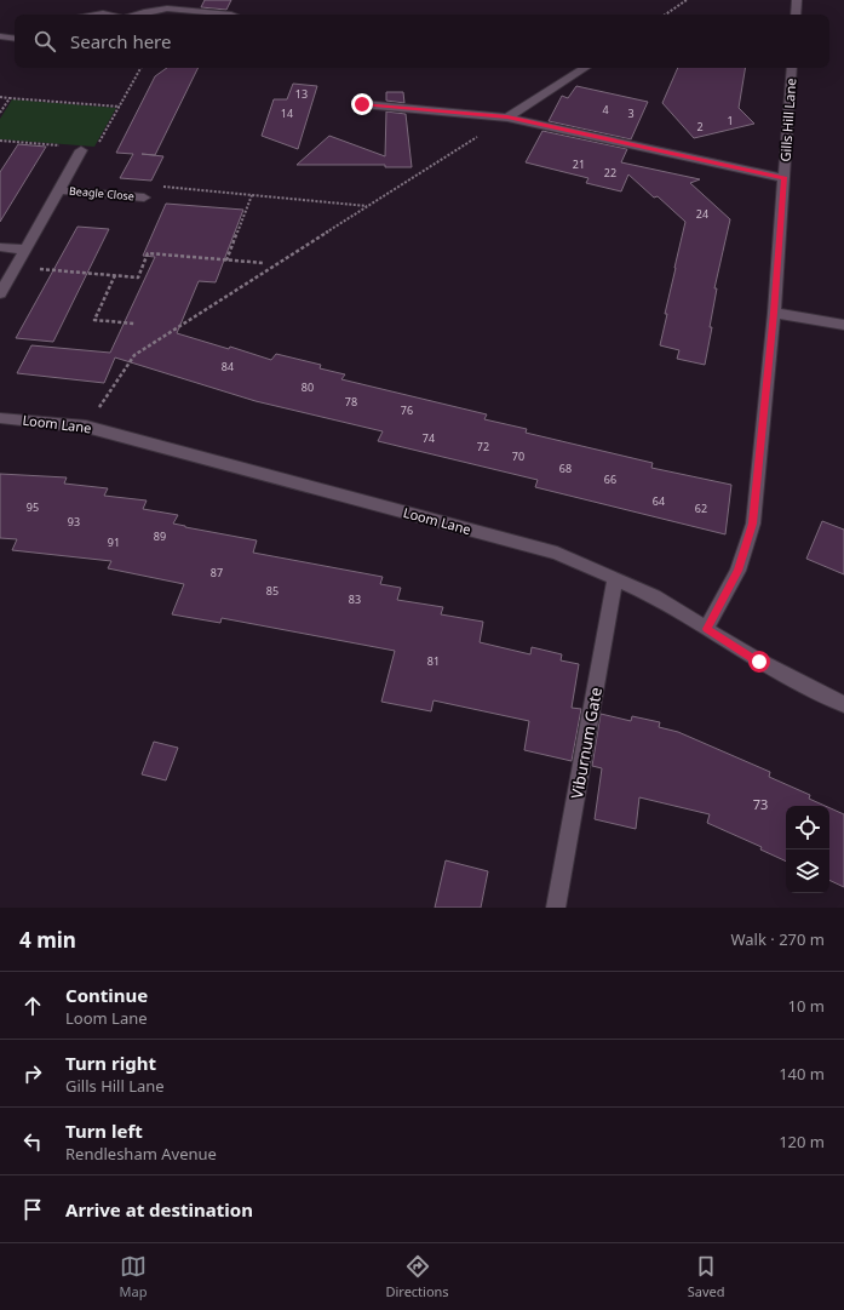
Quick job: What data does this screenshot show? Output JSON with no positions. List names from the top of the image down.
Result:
{
  "streets": {
    "street": [
      "Gills Hill Lane",
      "Beagle Close",
      "Loom Lane",
      "Viburnum Gate"
    ]
  },
  "crossings": [
    ["Gills Hill Lane", "Loom Lane"],
    ["Loom Lane", "Viburnum Gate"]
  ],
  "house_numbers": [
    "13",
    "4",
    "14",
    "3",
    "1",
    "2",
    "21",
    "22",
    "24",
    "84",
    "80",
    "78",
    "76",
    "74",
    "72",
    "70",
    "68",
    "66",
    "64",
    "95",
    "62",
    "93",
    "89",
    "91",
    "87",
    "85",
    "83",
    "81",
    "73"
  ],
  "page": {
    "search": "Search here",
    "heading": ["4 min", "Walk · 270 m"],
    "list": [
      ["Continue", "Loom Lane", "10 m"],
      ["Turn right", "Gills Hill Lane", "140 m"],
      ["Turn left", "Rendlesham Avenue", "120 m"],
      "Arrive at destination"
    ],
    "nav": ["Map", "Directions", "Saved"]
  }
}
